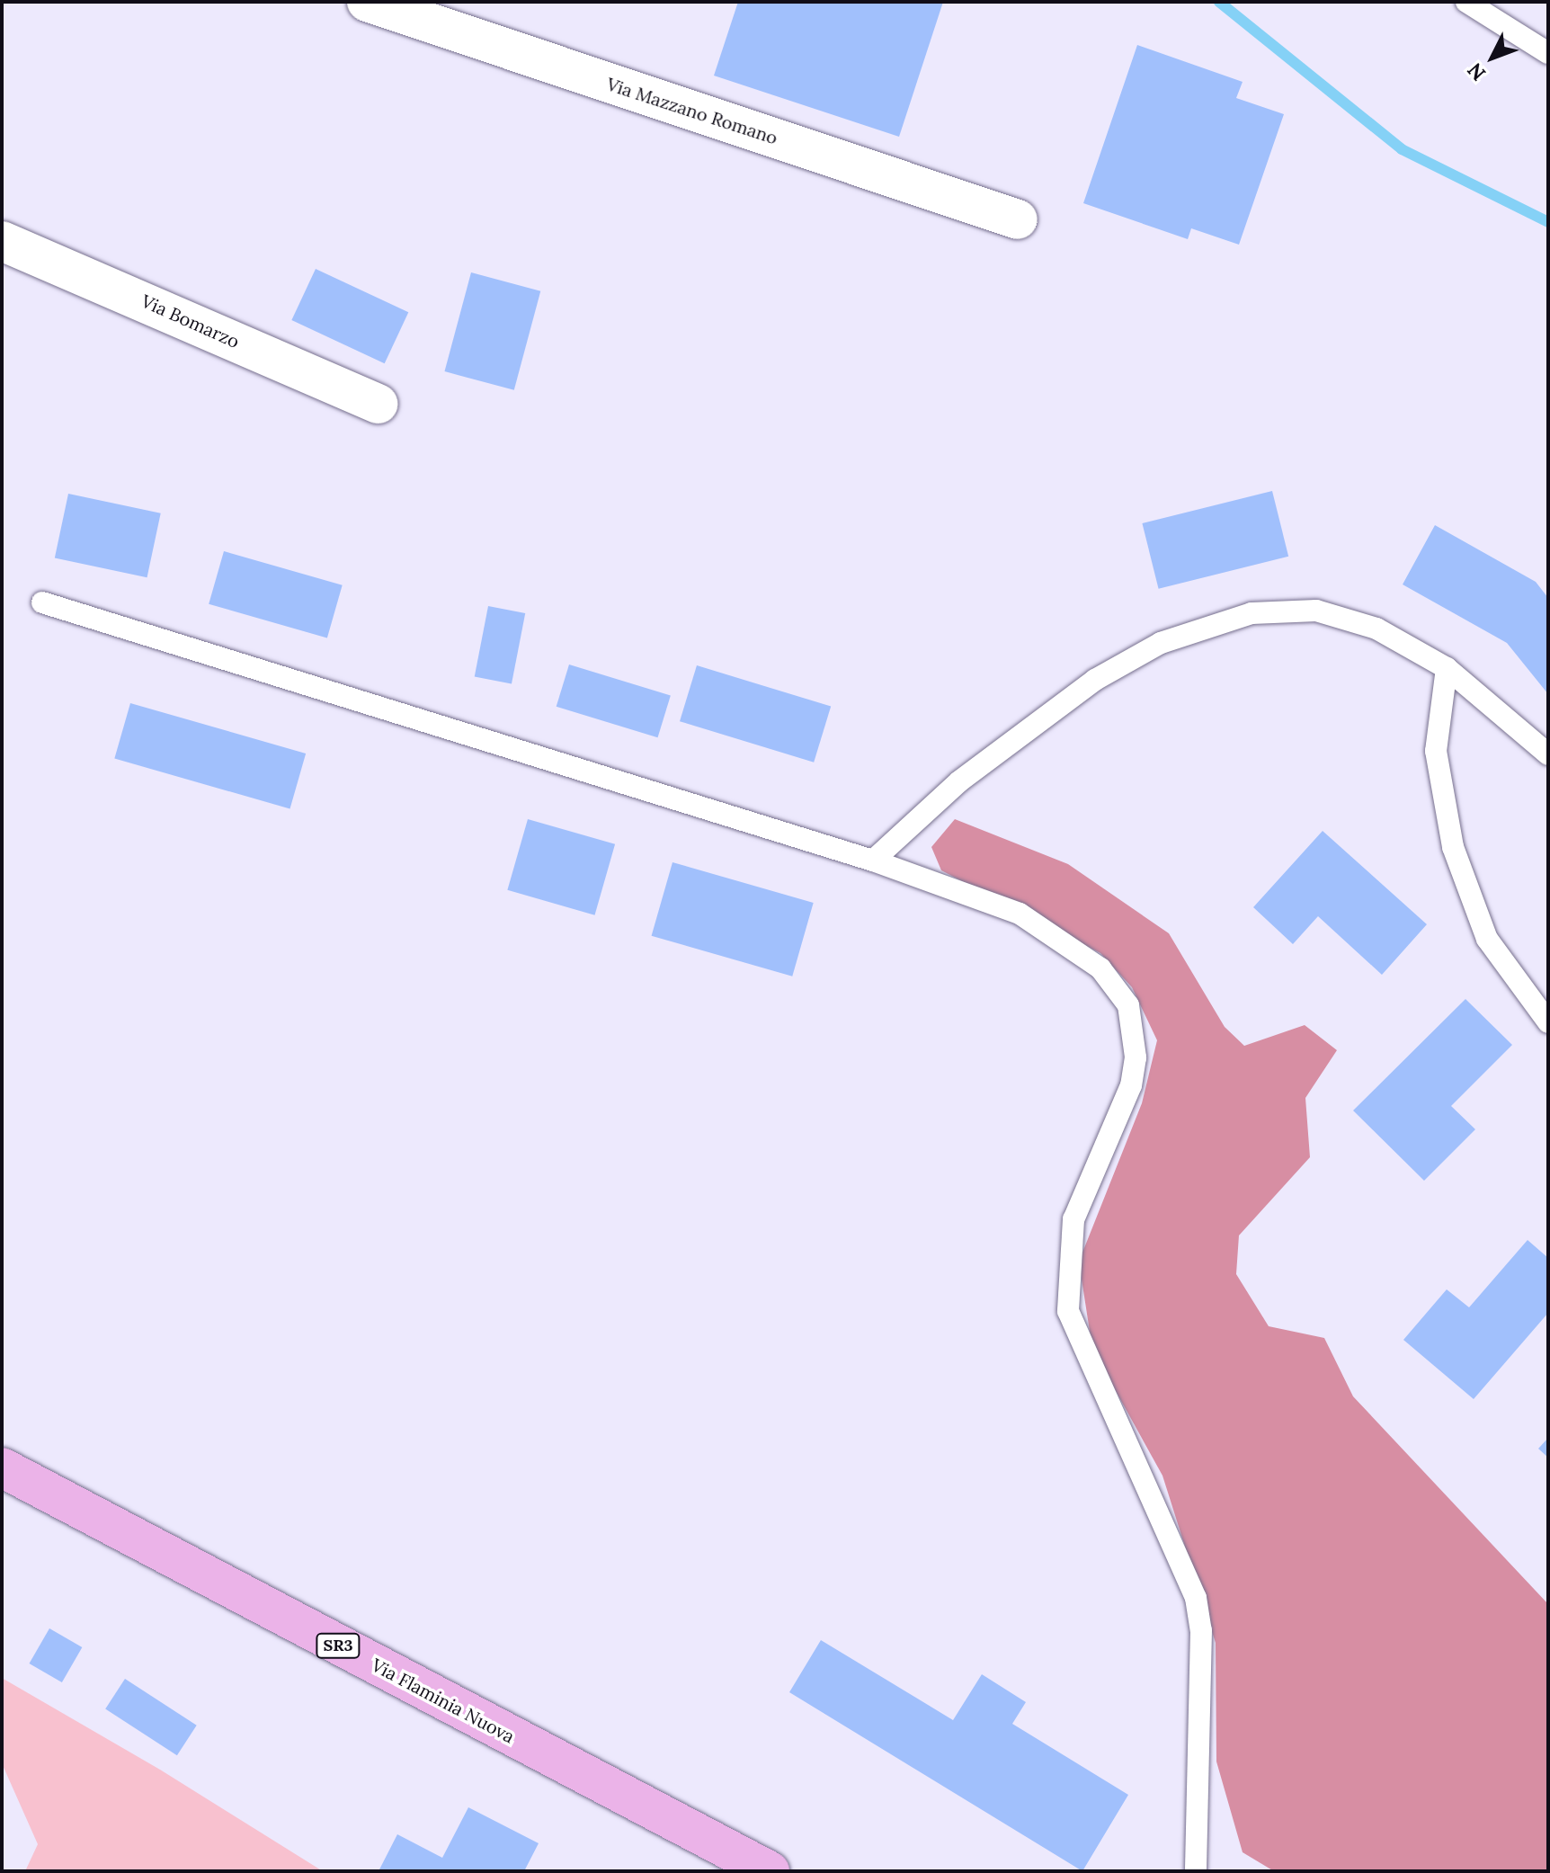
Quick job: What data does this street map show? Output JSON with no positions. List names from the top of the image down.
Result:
{
  "streets": {
    "main road": ["SR3", "Via Flaminia Nuova"],
    "street": ["Via Mazzano Romano", "Via Bomarzo"]
  },
  "north": "bottom left"
}
